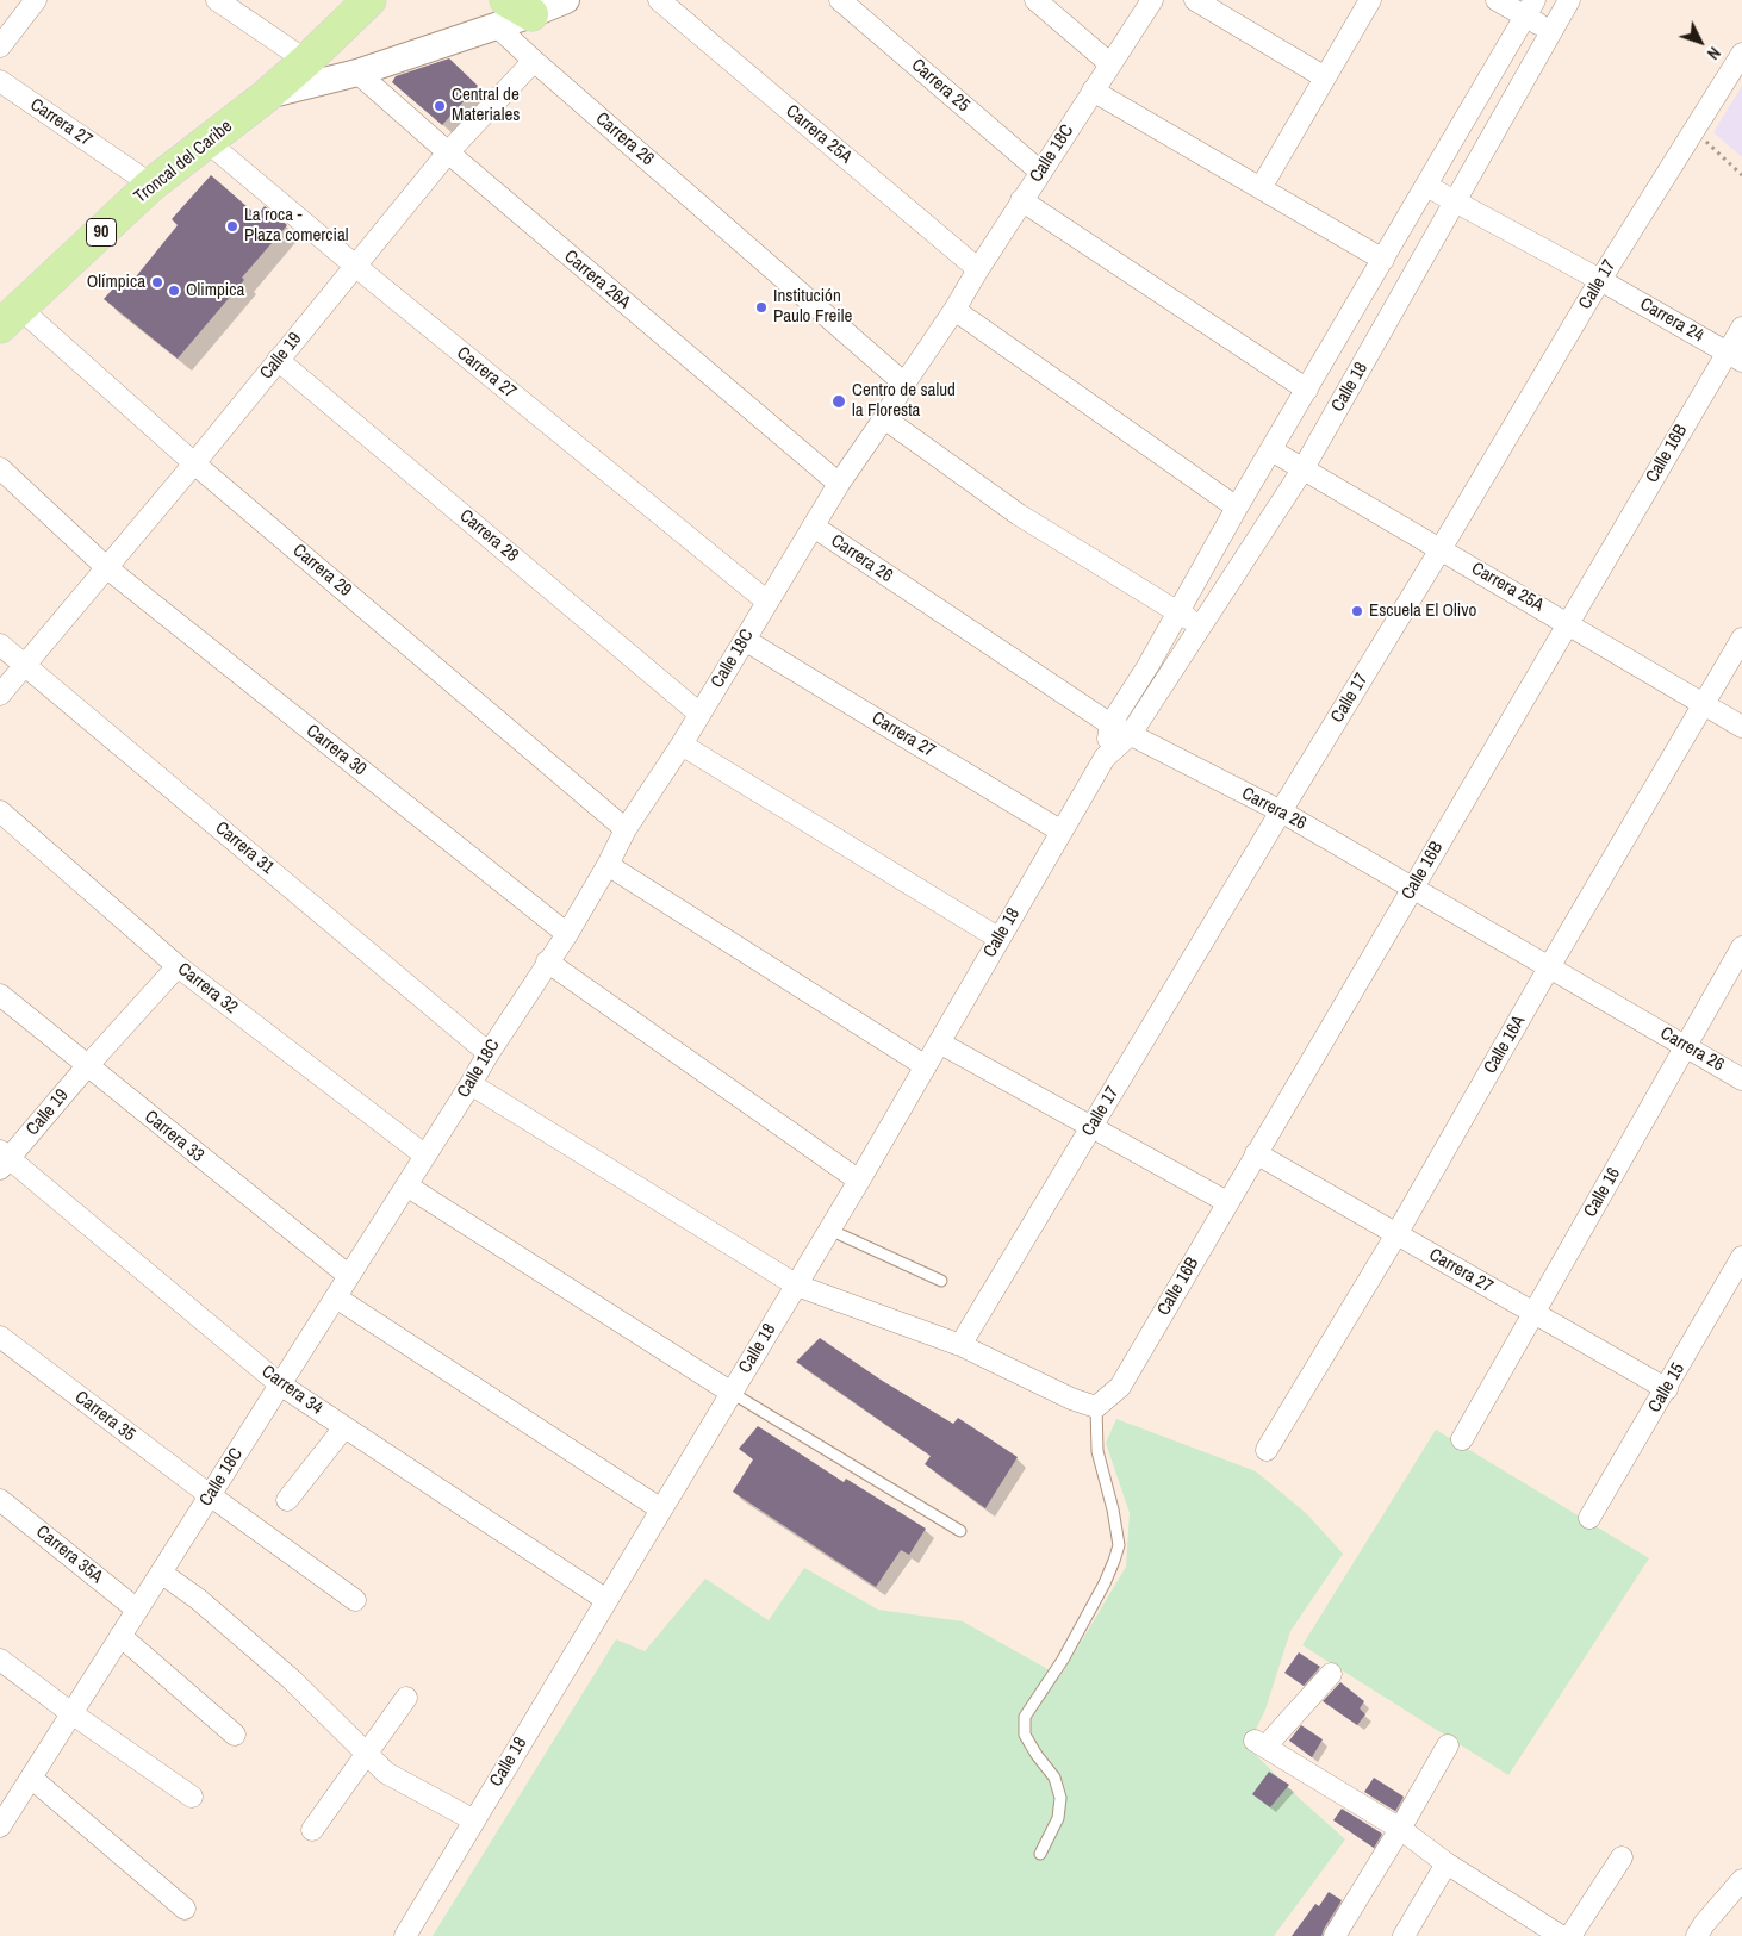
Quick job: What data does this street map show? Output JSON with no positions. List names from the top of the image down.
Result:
{
  "streets": {
    "main road": ["Troncal del Caribe", "90"],
    "street": [
      "Carrera 25",
      "Carrera 27",
      "Carrera 25A",
      "Carrera 26",
      "Calle 18C",
      "Carrera 26A",
      "Calle 17",
      "Carrera 24",
      "Calle 19",
      "Calle 18",
      "Calle 16B",
      "Carrera 28",
      "Carrera 29",
      "Carrera 30",
      "Carrera 31",
      "Carrera 32",
      "Calle 16A",
      "Carrera 33",
      "Calle 16",
      "Calle 15",
      "Carrera 34",
      "Carrera 35",
      "Carrera 35A"
    ]
  },
  "crossings": [
    ["Carrera 25", "Calle 18C"],
    ["Carrera 27", "Calle 18C"],
    ["Carrera 27", "Troncal del Caribe"],
    ["Carrera 27", "Calle 19"],
    ["Carrera 27", "Calle 18"],
    ["Carrera 27", "Calle 16B"],
    ["Carrera 27", "Calle 16A"],
    ["Carrera 27", "Calle 16"],
    ["Carrera 27", "Calle 15"],
    ["Carrera 25A", "Calle 18C"],
    ["Carrera 25A", "Calle 17"],
    ["Carrera 25A", "Calle 18"],
    ["Carrera 25A", "Calle 16B"],
    ["Carrera 25A", "Calle 16A"],
    ["Carrera 26", "Calle 18C"],
    ["Carrera 26", "Calle 17"],
    ["Carrera 26", "Calle 19"],
    ["Carrera 26", "Calle 18"],
    ["Carrera 26", "Calle 16B"],
    ["Carrera 26", "Calle 16A"],
    ["Carrera 26", "Calle 16"],
    ["Calle 18C", "Carrera 26A"],
    ["Calle 18C", "Calle 18"],
    ["Calle 18C", "Carrera 28"],
    ["Calle 18C", "Carrera 29"],
    ["Calle 18C", "Carrera 30"],
    ["Calle 18C", "Carrera 31"],
    ["Calle 18C", "Carrera 32"],
    ["Calle 18C", "Carrera 33"],
    ["Calle 18C", "Carrera 34"],
    ["Calle 18C", "Carrera 35"],
    ["Calle 18C", "Carrera 35A"],
    ["Troncal del Caribe", "Carrera 29"],
    ["Carrera 26A", "Calle 19"],
    ["Calle 17", "Carrera 24"],
    ["Carrera 24", "Calle 18"],
    ["Carrera 24", "Calle 16B"],
    ["Calle 19", "Carrera 28"],
    ["Calle 19", "Carrera 29"],
    ["Calle 19", "Carrera 30"],
    ["Calle 19", "Carrera 31"],
    ["Calle 19", "Carrera 32"],
    ["Calle 19", "Carrera 33"],
    ["Calle 19", "Carrera 34"],
    ["Calle 18", "Carrera 34"]
  ],
  "places": [
    "Central de Materiales",
    "La roca - Plaza comercial",
    "Olímpica",
    "Olimpica",
    "Institución Paulo Freile",
    "Centro de salud la Floresta",
    "Escuela El Olivo"
  ],
  "north": "bottom right"
}
